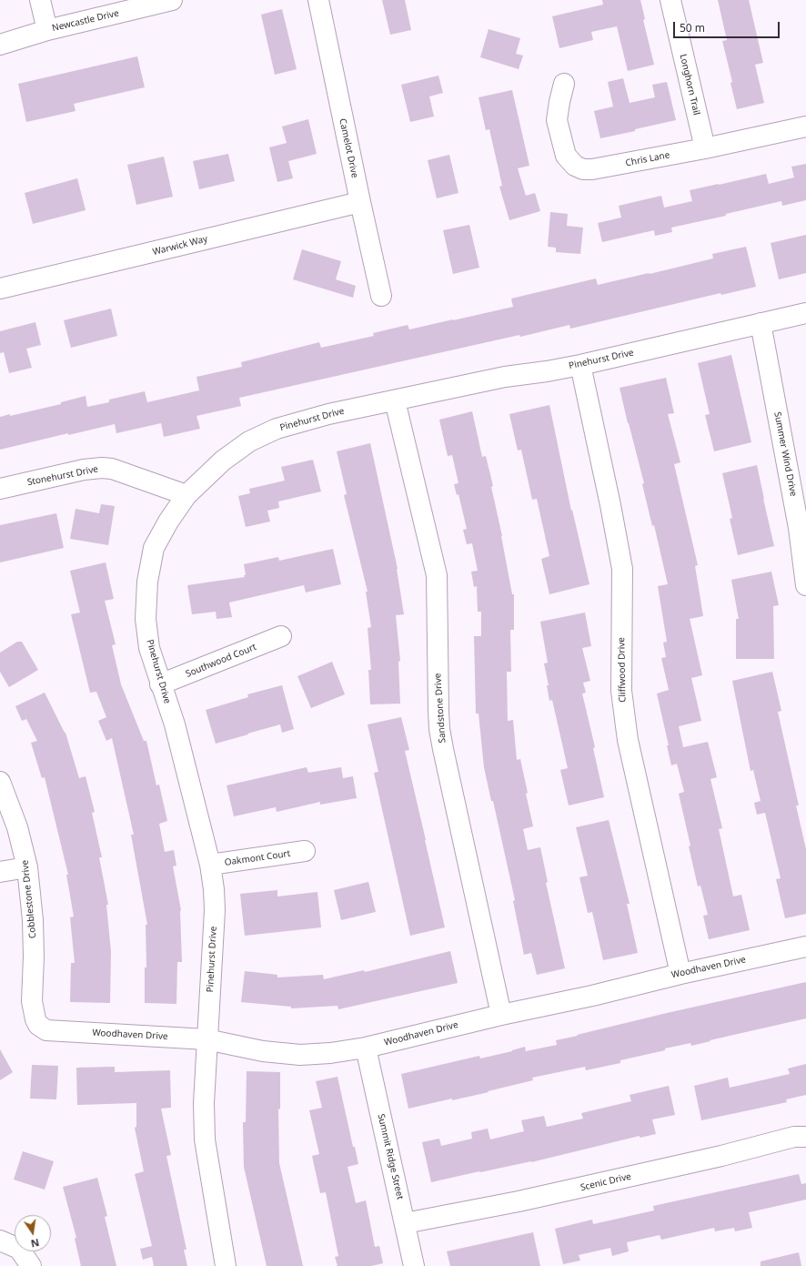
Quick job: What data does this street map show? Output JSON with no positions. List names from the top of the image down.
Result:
{
  "streets": {
    "street": [
      "Newcastle Drive",
      "Longhorn Trail",
      "Camelot Drive",
      "Chris Lane",
      "Warwick Way",
      "Pinehurst Drive",
      "Summer Wind Drive",
      "Stonehurst Drive",
      "Southwood Court",
      "Cliffwood Drive",
      "Sandstone Drive",
      "Oakmont Court",
      "Cobblestone Drive",
      "Woodhaven Drive",
      "Summit Ridge Street",
      "Scenic Drive"
    ]
  },
  "crossings": [
    ["Longhorn Trail", "Chris Lane"],
    ["Camelot Drive", "Warwick Way"],
    ["Pinehurst Drive", "Summer Wind Drive"],
    ["Pinehurst Drive", "Stonehurst Drive"],
    ["Pinehurst Drive", "Southwood Court"],
    ["Pinehurst Drive", "Cliffwood Drive"],
    ["Pinehurst Drive", "Sandstone Drive"],
    ["Pinehurst Drive", "Oakmont Court"],
    ["Pinehurst Drive", "Woodhaven Drive"],
    ["Cliffwood Drive", "Woodhaven Drive"],
    ["Sandstone Drive", "Woodhaven Drive"],
    ["Cobblestone Drive", "Woodhaven Drive"],
    ["Woodhaven Drive", "Summit Ridge Street"],
    ["Summit Ridge Street", "Scenic Drive"]
  ],
  "scale_bar": "50 m",
  "north": "bottom"
}
